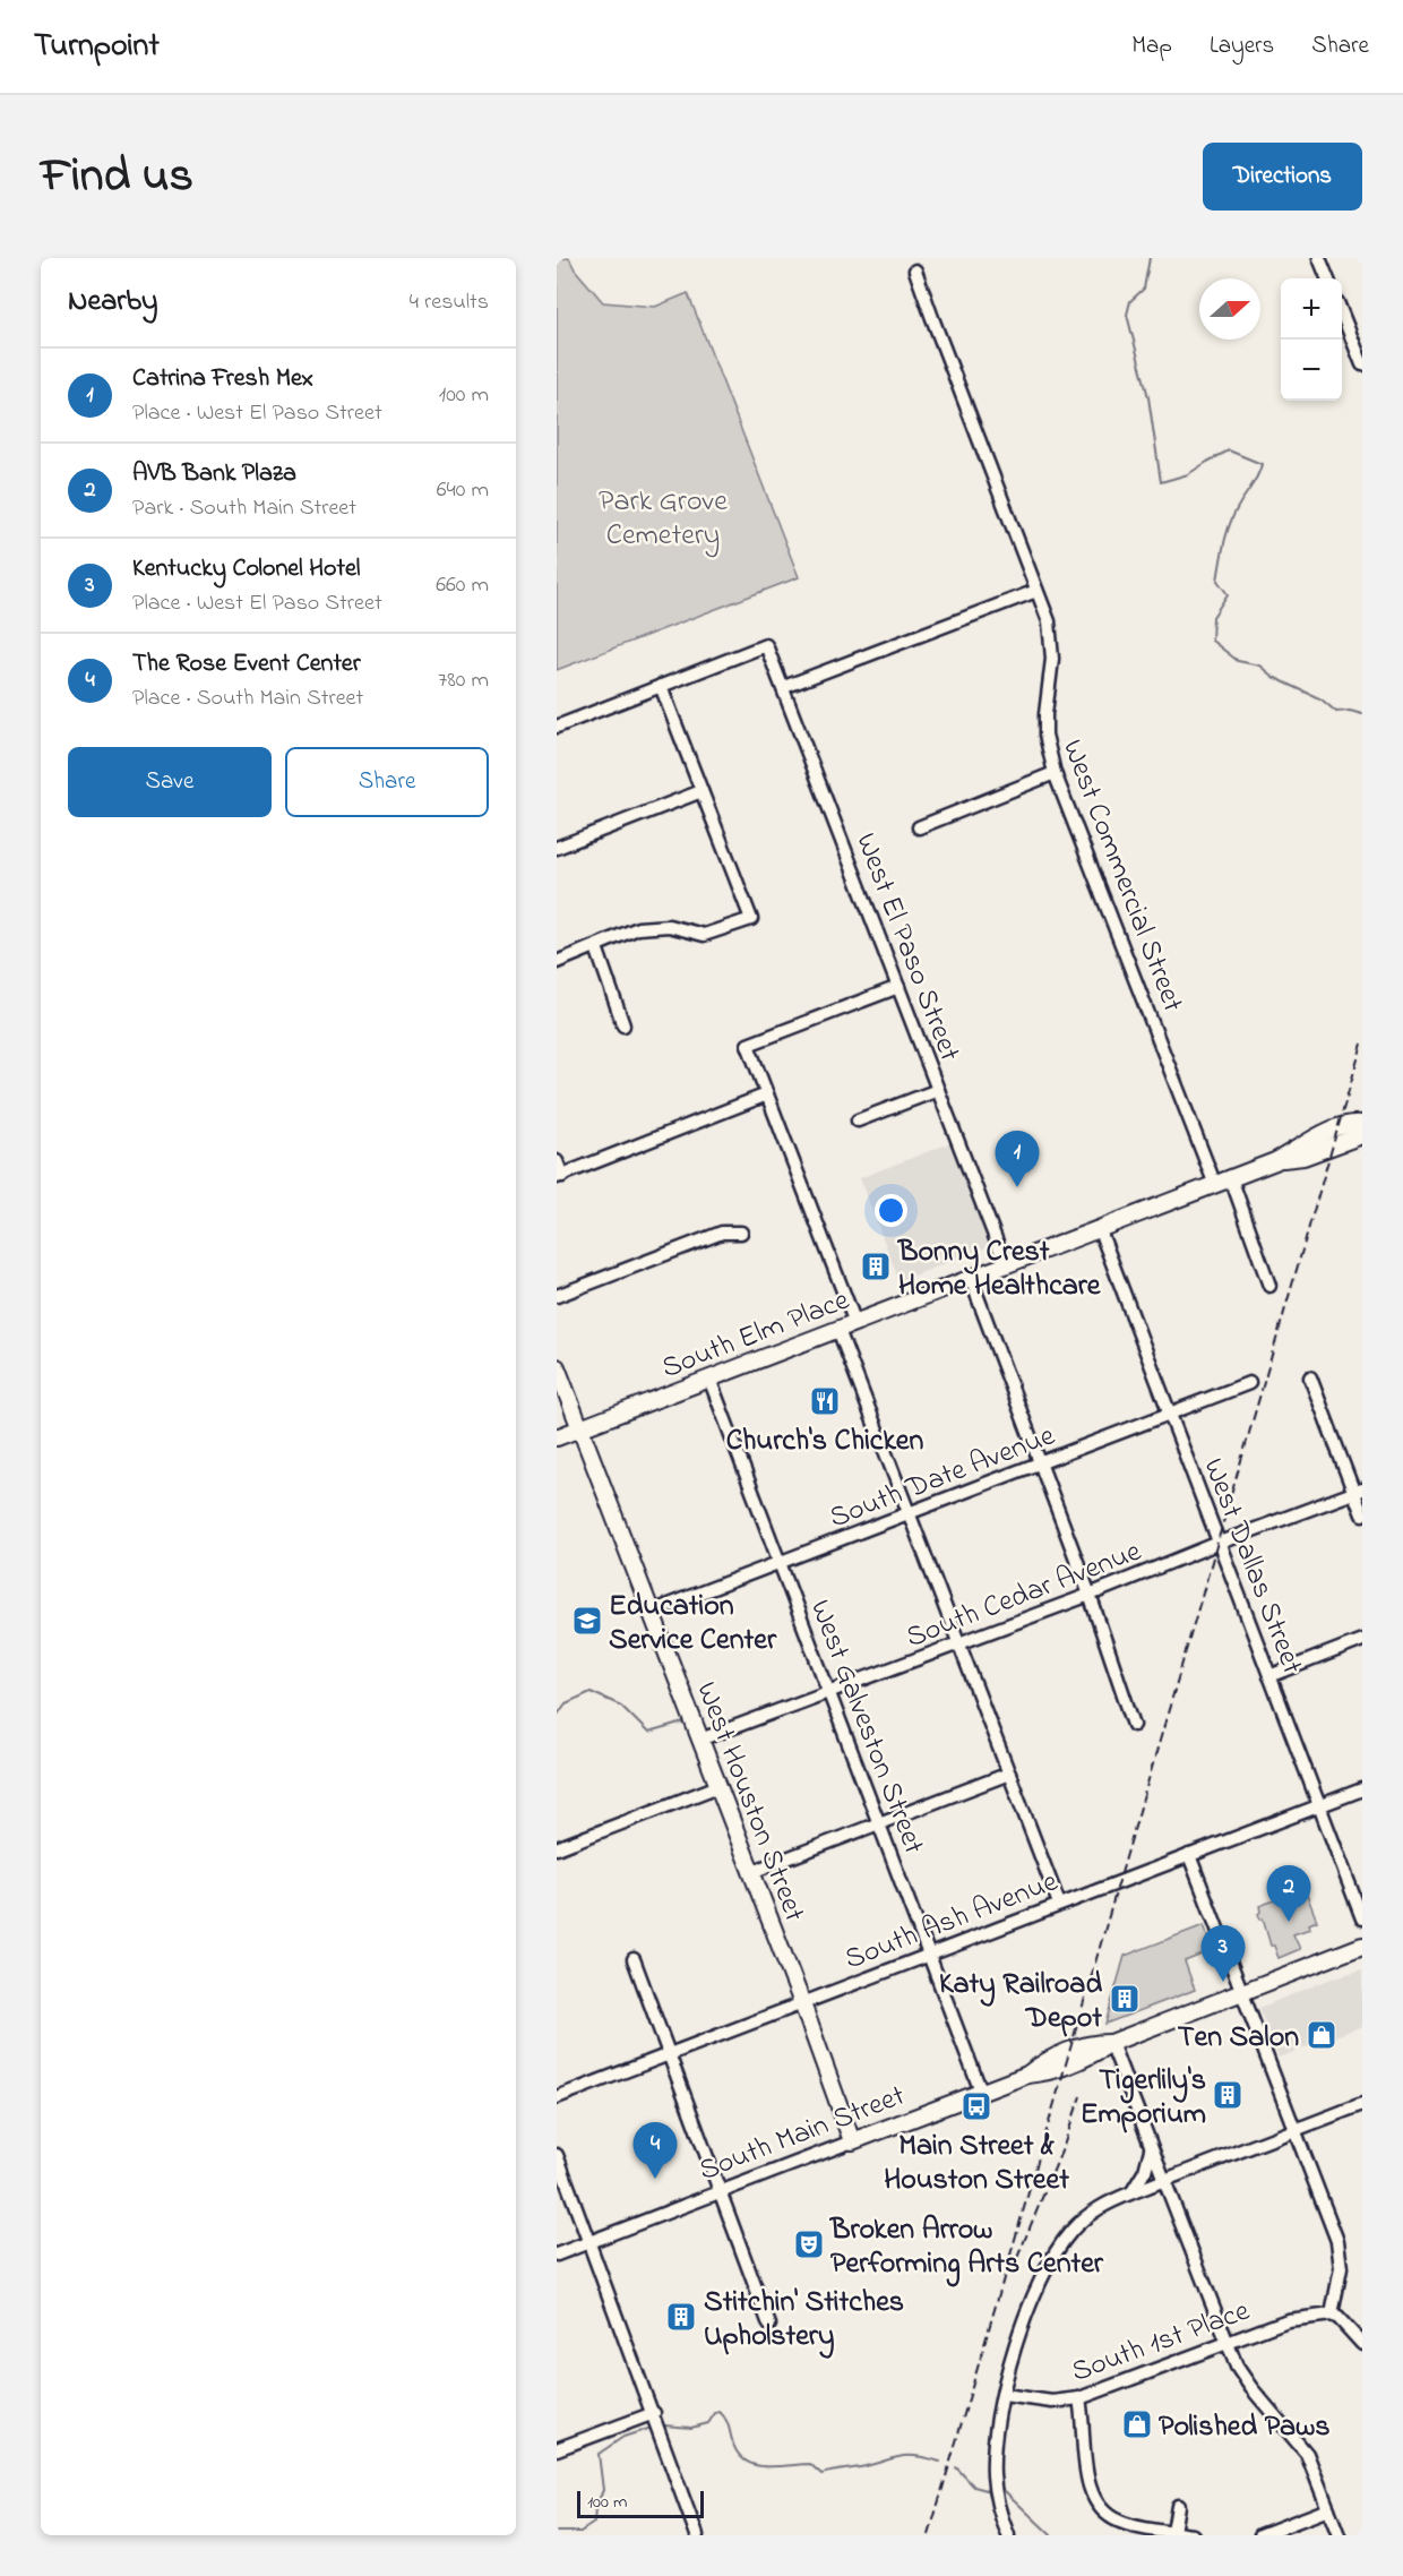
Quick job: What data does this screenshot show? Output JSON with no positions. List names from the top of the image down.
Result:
{
  "streets": {
    "main road": ["South Elm Place", "West Houston Street", "South Main Street"],
    "street": [
      "West Commercial Street",
      "West El Paso Street",
      "South Date Avenue",
      "West Dallas Street",
      "South Cedar Avenue",
      "West Galveston Street",
      "South Ash Avenue",
      "South 1st Place"
    ]
  },
  "crossings": [
    ["West Commercial Street", "South Elm Place"],
    ["West El Paso Street", "South Elm Place"],
    ["South Elm Place", "West Dallas Street"],
    ["South Elm Place", "West Galveston Street"],
    ["South Elm Place", "West Houston Street"],
    ["South Date Avenue", "West Dallas Street"],
    ["South Date Avenue", "West Galveston Street"],
    ["South Date Avenue", "West Houston Street"],
    ["West Dallas Street", "South Cedar Avenue"],
    ["West Dallas Street", "South Ash Avenue"],
    ["South Cedar Avenue", "West Galveston Street"],
    ["South Cedar Avenue", "West Houston Street"],
    ["West Galveston Street", "South Ash Avenue"],
    ["West Galveston Street", "South Main Street"],
    ["West Houston Street", "South Ash Avenue"],
    ["West Houston Street", "South Main Street"]
  ],
  "parks": ["Park Grove Cemetery"],
  "places": {
    "building": [
      "Bonny Crest Home Healthcare",
      "Katy Railroad Depot",
      "Tigerlily's Emporium",
      "Stitchin' Stitches Upholstery"
    ],
    "restaurant": ["Church's Chicken"],
    "school or university": ["Education Service Center"],
    "shop": ["Ten Salon", "Polished Paws"],
    "bus stop": ["Main Street & Houston Street"],
    "theatre": ["Broken Arrow Performing Arts Center"]
  },
  "scale_bar": "100 m",
  "north": "right",
  "page": {
    "header": "Turnpoint",
    "nav": ["Map", "Layers", "Share"],
    "title": "Find us",
    "buttons": [
      "Directions",
      ["Save", "Share"]
    ],
    "heading": ["Nearby", "4 results"],
    "map_buttons": ["+", "−"],
    "list": [
      {
        "mark": "1",
        "name": "Catrina Fresh Mex",
        "note": "Place · West El Paso Street",
        "value": "100 m"
      },
      {
        "mark": "2",
        "name": "AVB Bank Plaza",
        "note": "Park · South Main Street",
        "value": "640 m"
      },
      {
        "mark": "3",
        "name": "Kentucky Colonel Hotel",
        "note": "Place · West El Paso Street",
        "value": "660 m"
      },
      {
        "mark": "4",
        "name": "The Rose Event Center",
        "note": "Place · South Main Street",
        "value": "780 m"
      }
    ],
    "pins": [
      "1",
      "2",
      "3",
      "4"
    ],
    "scale": "100 m"
  }
}
